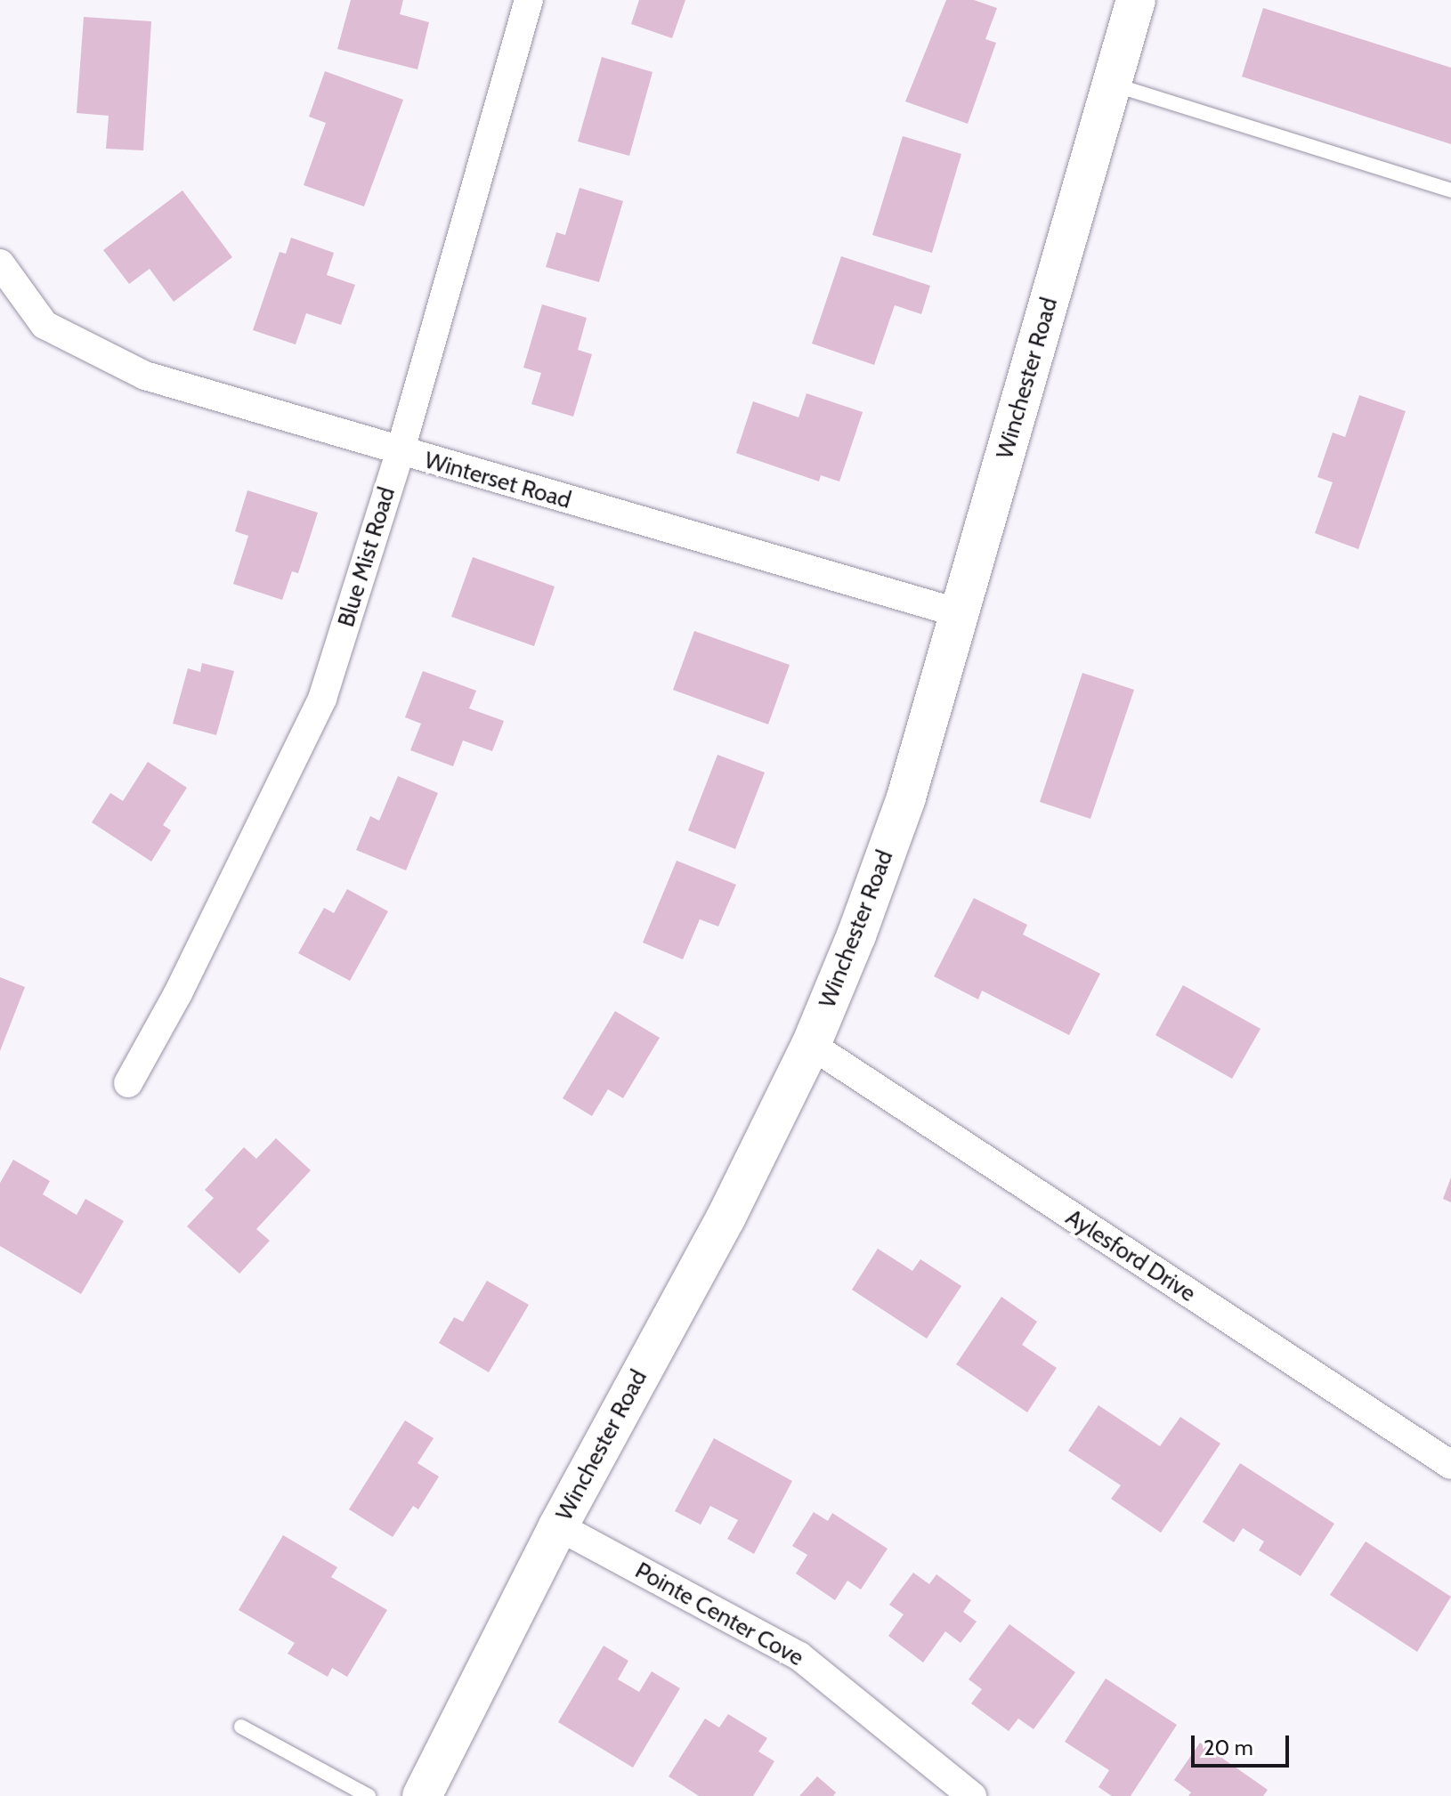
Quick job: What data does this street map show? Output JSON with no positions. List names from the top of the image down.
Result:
{
  "streets": {
    "street": [
      "Winchester Road",
      "Winterset Road",
      "Blue Mist Road",
      "Aylesford Drive",
      "Pointe Center Cove"
    ]
  },
  "crossings": [
    ["Winchester Road", "Winterset Road"],
    ["Winchester Road", "Aylesford Drive"],
    ["Winchester Road", "Pointe Center Cove"],
    ["Winterset Road", "Blue Mist Road"]
  ],
  "scale_bar": "20 m"
}
